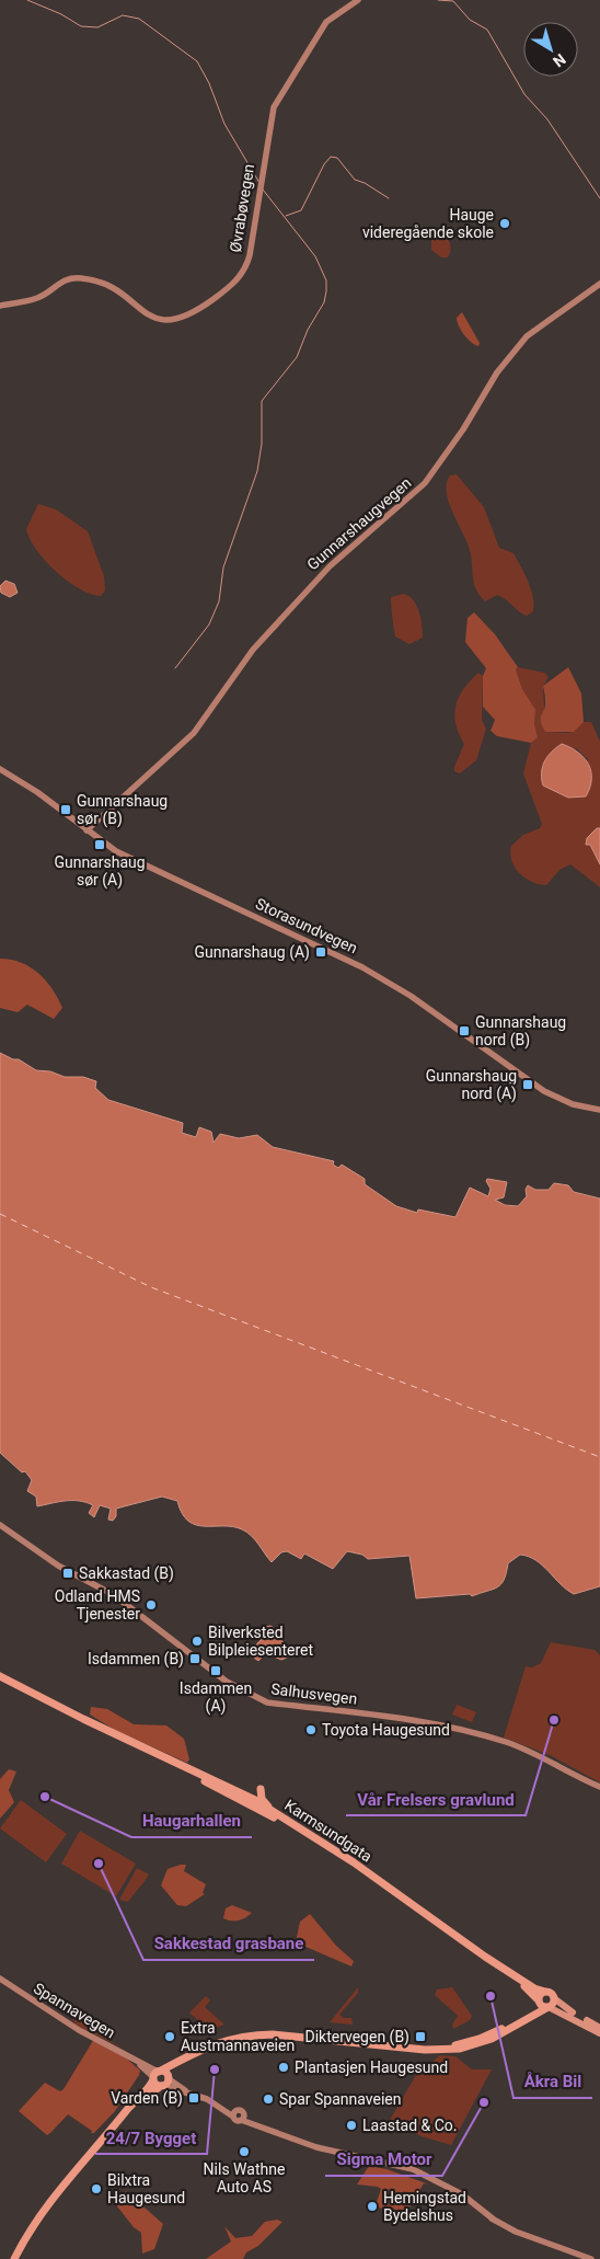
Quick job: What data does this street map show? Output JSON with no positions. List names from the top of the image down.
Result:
{
  "streets": {
    "highway": ["Karmsundgata"],
    "main road": [
      "Øvrabøvegen",
      "Gunnarshaugvegen",
      "Storasundvegen",
      "Salhusvegen",
      "Spannavegen"
    ]
  },
  "crossings": [
    ["Gunnarshaugvegen", "Storasundvegen"]
  ],
  "places": {
    "other": [
      "Hauge videregående skole",
      "Odland HMS Tjenester",
      "Bilverksted Bilpleiesenteret",
      "Vår Frelsers gravlund",
      "Toyota Haugesund",
      "Haugarhallen",
      "Sakkestad grasbane",
      "Åkra Bil",
      "Extra Austmannaveien",
      "Plantasjen Haugesund",
      "24/7 Bygget",
      "Spar Spannaveien",
      "Sigma Motor",
      "Laastad & Co.",
      "Nils Wathne Auto AS",
      "Bilxtra Haugesund",
      "Hemingstad Bydelshus"
    ],
    "transit": [
      "Gunnarshaug sør (B)",
      "Gunnarshaug sør (A)",
      "Gunnarshaug (A)",
      "Gunnarshaug nord (B)",
      "Gunnarshaug nord (A)",
      "Sakkastad (B)",
      "Isdammen (B)",
      "Isdammen (A)",
      "Diktervegen (B)",
      "Varden (B)"
    ]
  },
  "north": "bottom right"
}
